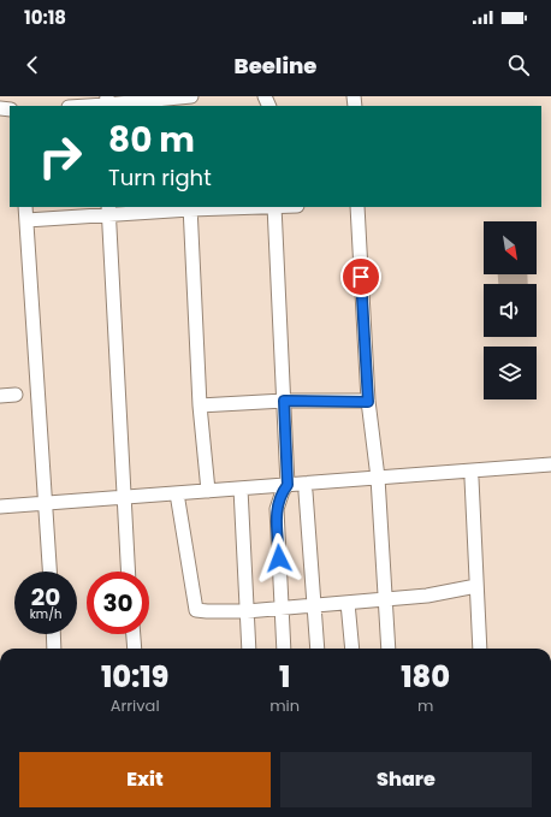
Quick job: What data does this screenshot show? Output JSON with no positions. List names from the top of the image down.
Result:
{
  "north": "bottom right",
  "page": {
    "status": "10:18",
    "header": "Beeline",
    "turn": ["80 m", "Turn right"],
    "speed": "20 km/h",
    "limit": "30",
    "eta": [
      "10:19",
      "Arrival",
      "1",
      "min",
      "180",
      "m"
    ],
    "buttons": ["Exit", "Share"]
  }
}
